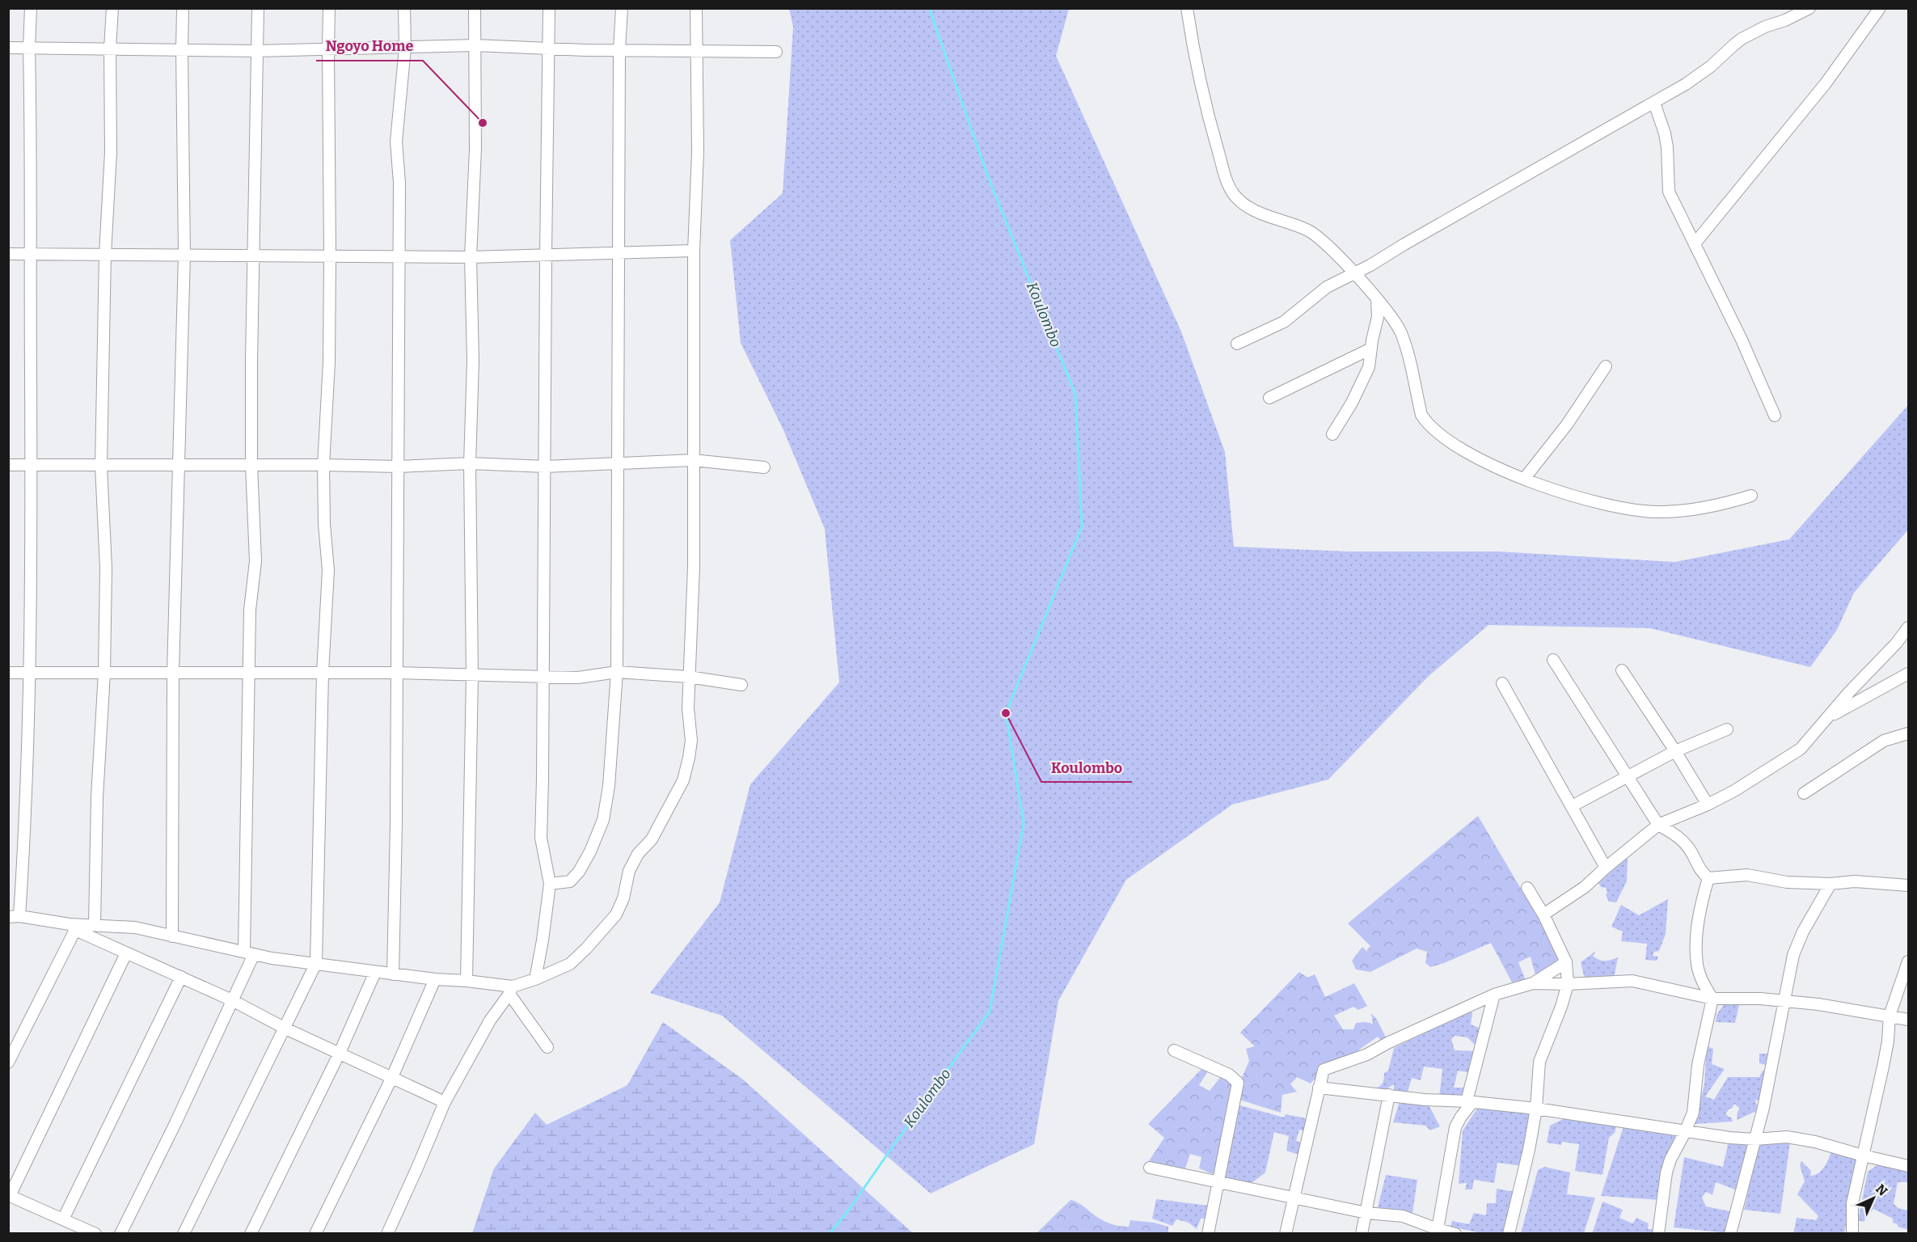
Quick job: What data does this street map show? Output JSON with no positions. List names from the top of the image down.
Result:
{
  "water": ["Koulombo"],
  "places": ["Ngoyo Home", "Koulombo"],
  "north": "top right"
}
